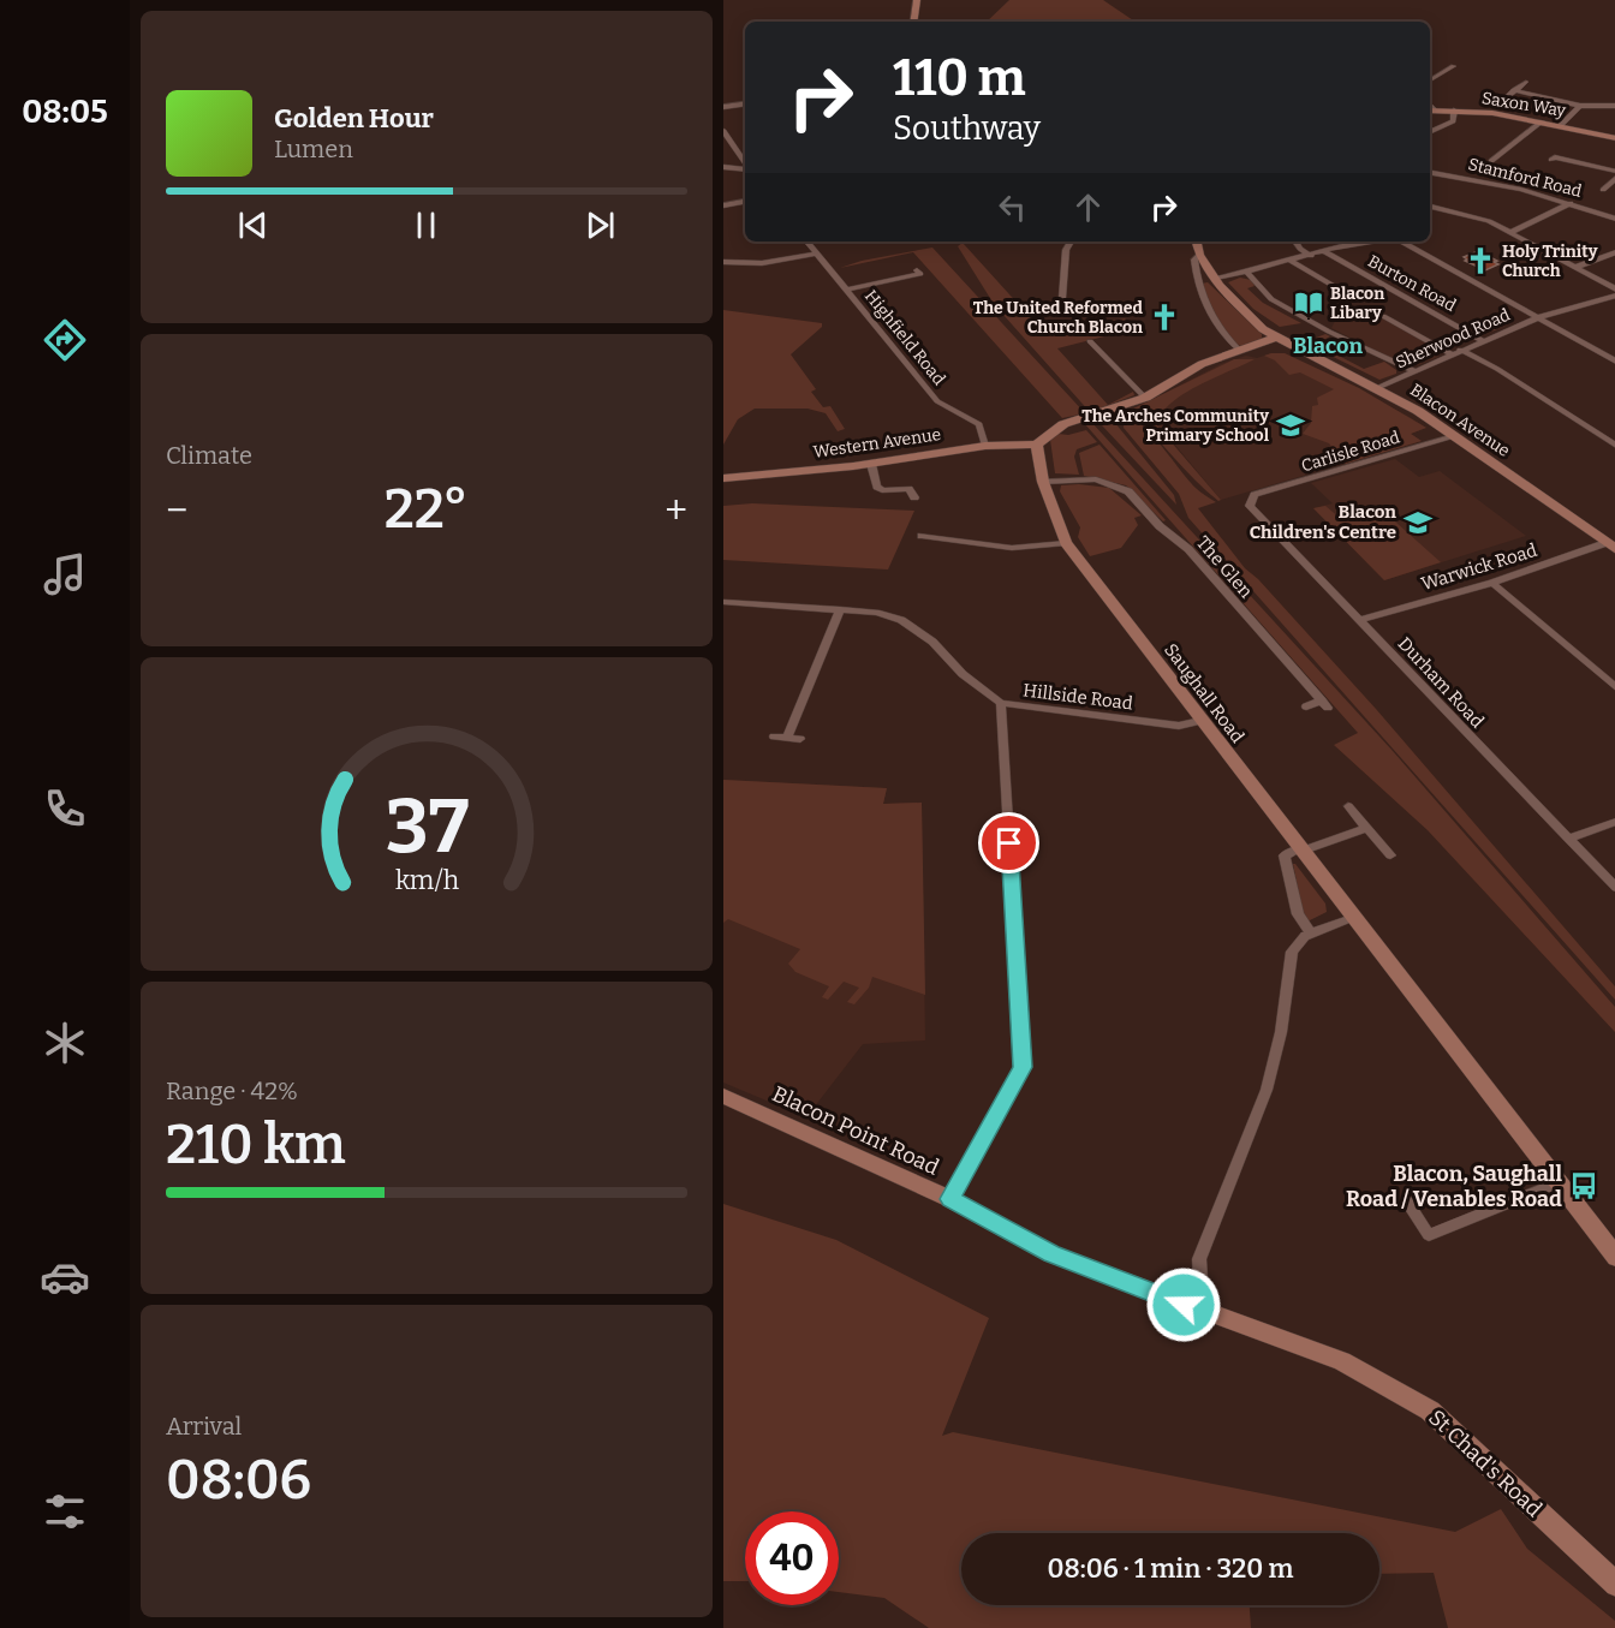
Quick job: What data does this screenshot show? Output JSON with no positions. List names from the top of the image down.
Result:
{
  "streets": {
    "street": [
      "Saxon Way",
      "Stamford Road",
      "Burton Road",
      "Highfield Road",
      "Sherwood Road",
      "Blacon Avenue",
      "Western Avenue",
      "Carlisle Road",
      "The Glen",
      "Warwick Road",
      "Durham Road",
      "Saughall Road",
      "Hillside Road",
      "Blacon Point Road",
      "St Chad's Road"
    ]
  },
  "crossings": [
    ["Burton Road", "Sherwood Road"],
    ["Highfield Road", "Western Avenue"],
    ["Sherwood Road", "Blacon Avenue"],
    ["Blacon Avenue", "Carlisle Road"],
    ["Blacon Avenue", "Warwick Road"],
    ["Western Avenue", "Saughall Road"],
    ["Carlisle Road", "Durham Road"],
    ["The Glen", "Saughall Road"],
    ["Warwick Road", "Durham Road"],
    ["Saughall Road", "Hillside Road"],
    ["Blacon Point Road", "St Chad's Road"]
  ],
  "districts": ["Blacon"],
  "places": {
    "church": ["Holy Trinity Church", "The United Reformed Church Blacon"],
    "library": ["Blacon Libary"],
    "school or university": ["The Arches Community Primary School", "Blacon Children's Centre"],
    "bus stop": ["Blacon, Saughall Road / Venables Road"]
  },
  "page": {
    "tabs": "08:05",
    "turn": ["110 m", "Southway"],
    "song": ["Golden Hour", "Lumen"],
    "tile": [
      "Climate",
      ["Range · 42%", "210 km"],
      ["Arrival", "08:06"]
    ],
    "heat": ["−", "22°", "+"],
    "limit": "40",
    "trip": "08:06 · 1 min · 320 m",
    "gauge": ["37", "km/h"]
  }
}
